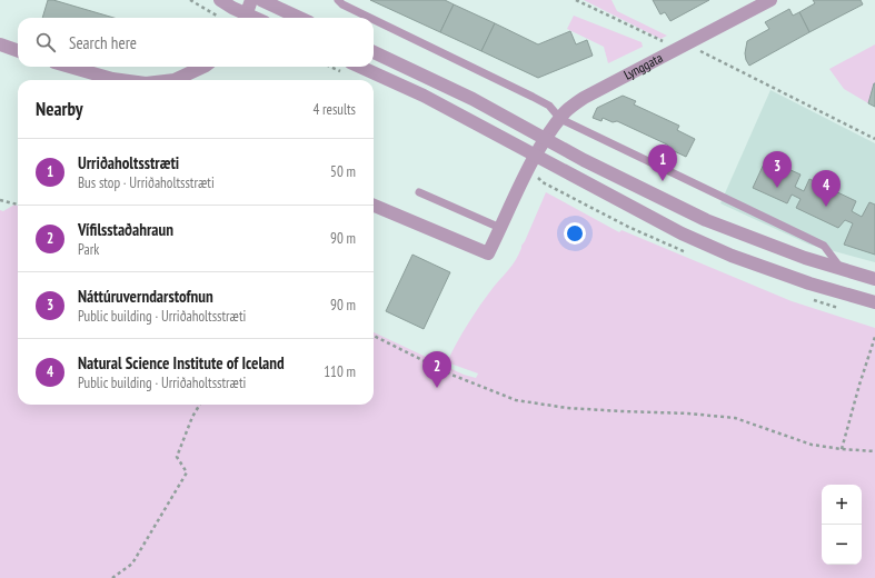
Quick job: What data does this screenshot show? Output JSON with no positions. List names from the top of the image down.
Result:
{
  "streets": {
    "street": ["Lynggata"]
  },
  "page": {
    "search": "Search here",
    "heading": ["Nearby", "4 results"],
    "list": [
      {
        "mark": "1",
        "name": "Urriðaholtsstræti",
        "note": "Bus stop · Urriðaholtsstræti",
        "value": "50 m"
      },
      {
        "mark": "2",
        "name": "Vífilsstaðahraun",
        "note": "Park",
        "value": "90 m"
      },
      {
        "mark": "3",
        "name": "Náttúruverndarstofnun",
        "note": "Public building · Urriðaholtsstræti",
        "value": "90 m"
      },
      {
        "mark": "4",
        "name": "Natural Science Institute of Iceland",
        "note": "Public building · Urriðaholtsstræti",
        "value": "110 m"
      }
    ],
    "pins": [
      "1",
      "3",
      "4",
      "2"
    ],
    "map_buttons": ["+", "−"]
  }
}
